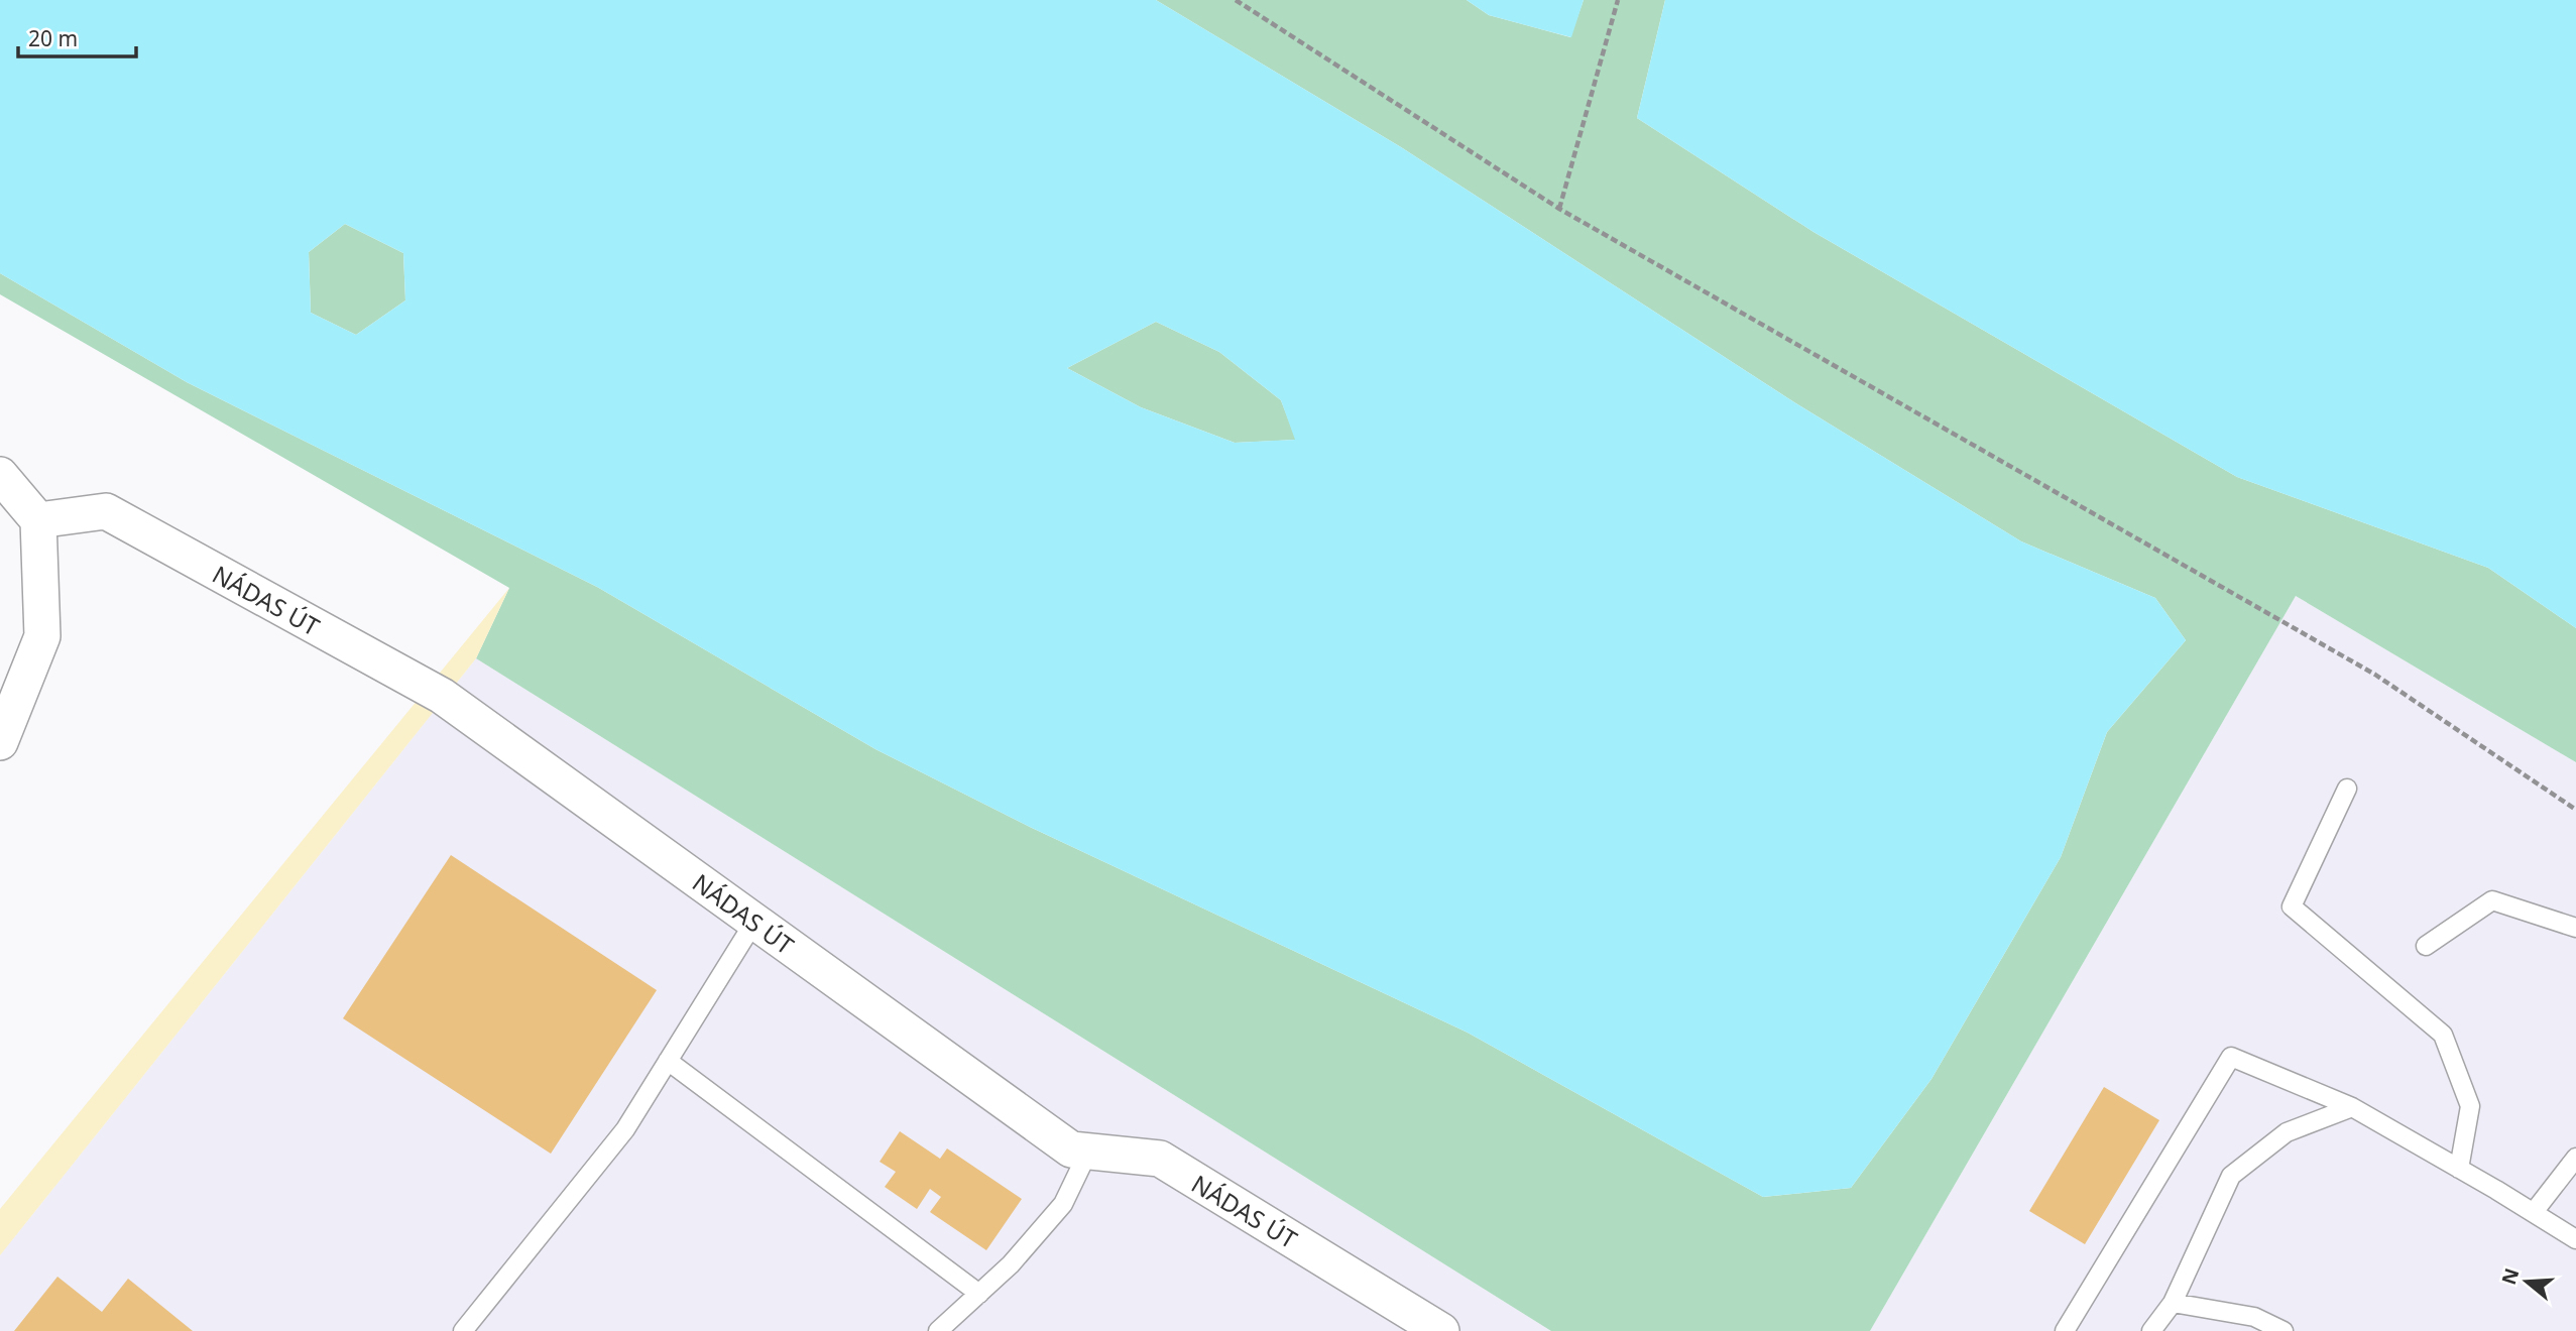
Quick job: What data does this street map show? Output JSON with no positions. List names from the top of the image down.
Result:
{
  "streets": {
    "street": ["NÁDAS ÚT"]
  },
  "scale_bar": "20 m",
  "north": "left"
}
